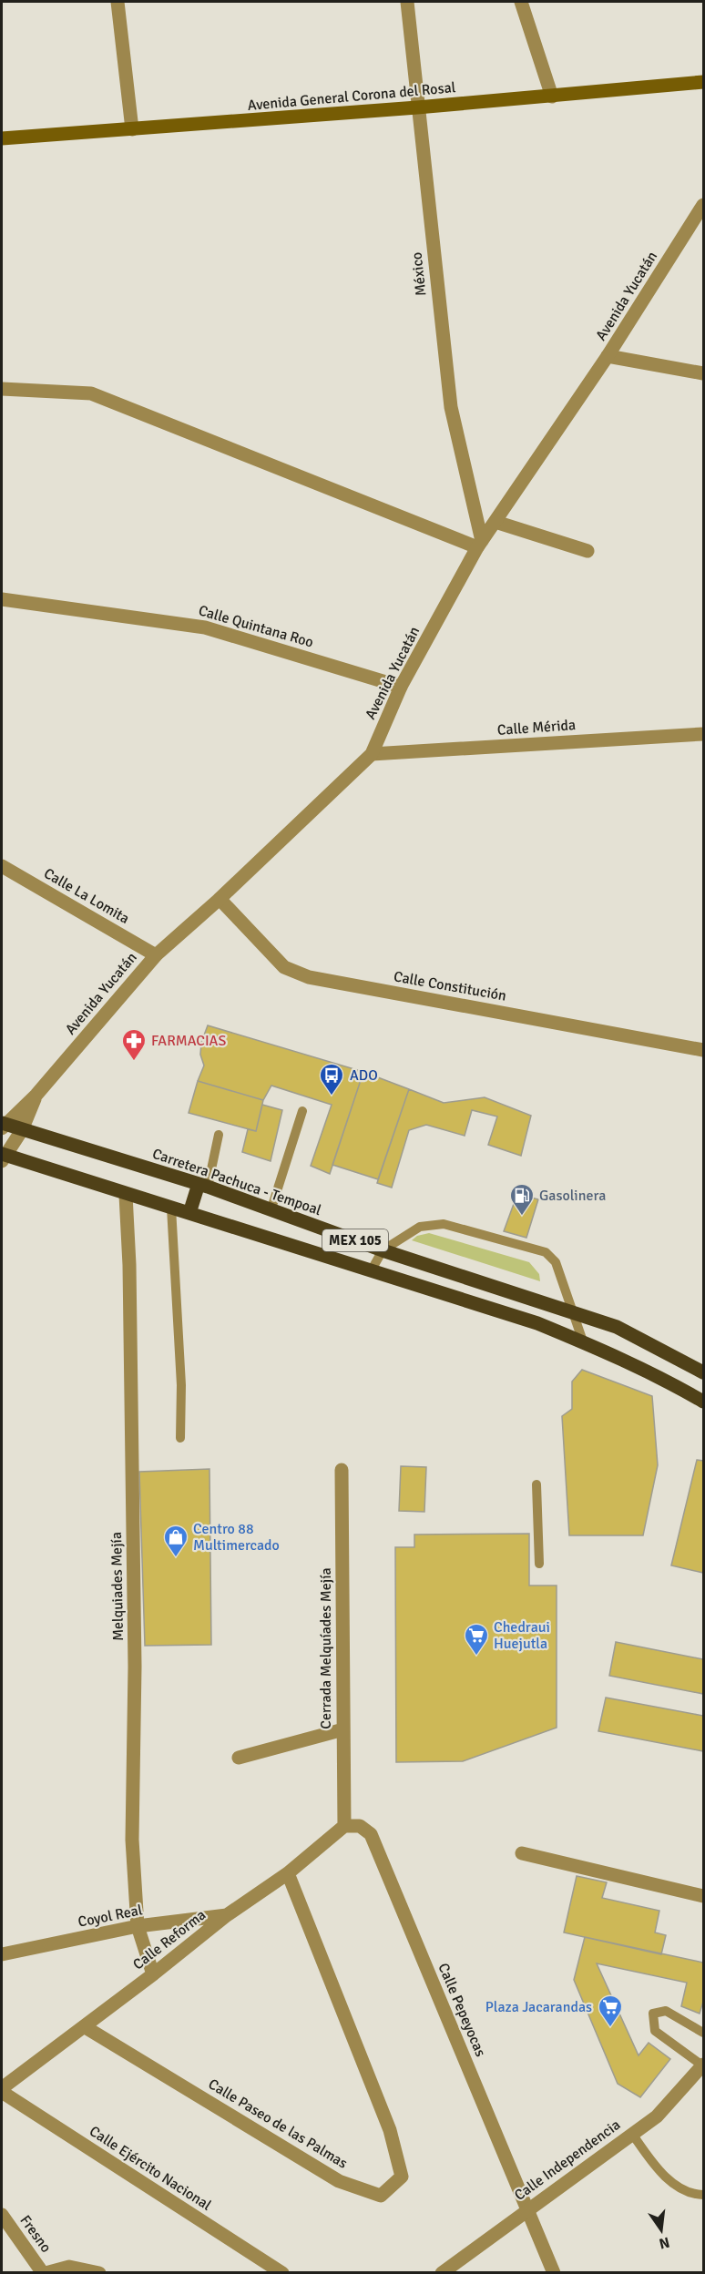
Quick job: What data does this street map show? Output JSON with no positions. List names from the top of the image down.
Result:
{
  "streets": {
    "main road": ["Avenida General Corona del Rosal", "Carretera Pachuca - Tempoal", "MEX 105"],
    "street": [
      "México",
      "Avenida Yucatán",
      "Calle Quintana Roo",
      "Calle Mérida",
      "Calle La Lomita",
      "Calle Constitución",
      "Melquiades Mejía",
      "Cerrada Melquíades Mejía",
      "Coyol Real",
      "Calle Reforma",
      "Calle Pepeyocas",
      "Calle Paseo de las Palmas",
      "Calle Independencia",
      "Calle Ejército Nacional",
      "Fresno"
    ]
  },
  "crossings": [
    ["Avenida General Corona del Rosal", "México"],
    ["México", "Avenida Yucatán"],
    ["Avenida Yucatán", "Calle Quintana Roo"],
    ["Avenida Yucatán", "Calle Mérida"],
    ["Avenida Yucatán", "Calle La Lomita"],
    ["Avenida Yucatán", "Calle Constitución"],
    ["Avenida Yucatán", "Carretera Pachuca - Tempoal"],
    ["Avenida Yucatán", "MEX 105"],
    ["MEX 105", "Melquiades Mejía"],
    ["Melquiades Mejía", "Coyol Real"],
    ["Melquiades Mejía", "Calle Reforma"],
    ["Cerrada Melquíades Mejía", "Calle Reforma"],
    ["Cerrada Melquíades Mejía", "Calle Pepeyocas"],
    ["Coyol Real", "Calle Reforma"],
    ["Calle Reforma", "Calle Pepeyocas"],
    ["Calle Reforma", "Calle Paseo de las Palmas"],
    ["Calle Reforma", "Calle Ejército Nacional"],
    ["Calle Pepeyocas", "Calle Independencia"]
  ],
  "places": {
    "pharmacy": ["FARMACIAS"],
    "bus stop": ["ADO"],
    "fuel station": ["Gasolinera"],
    "shop": ["Centro 88 Multimercado"],
    "supermarket": ["Chedraui Huejutla", "Plaza Jacarandas"]
  },
  "north": "bottom"
}
